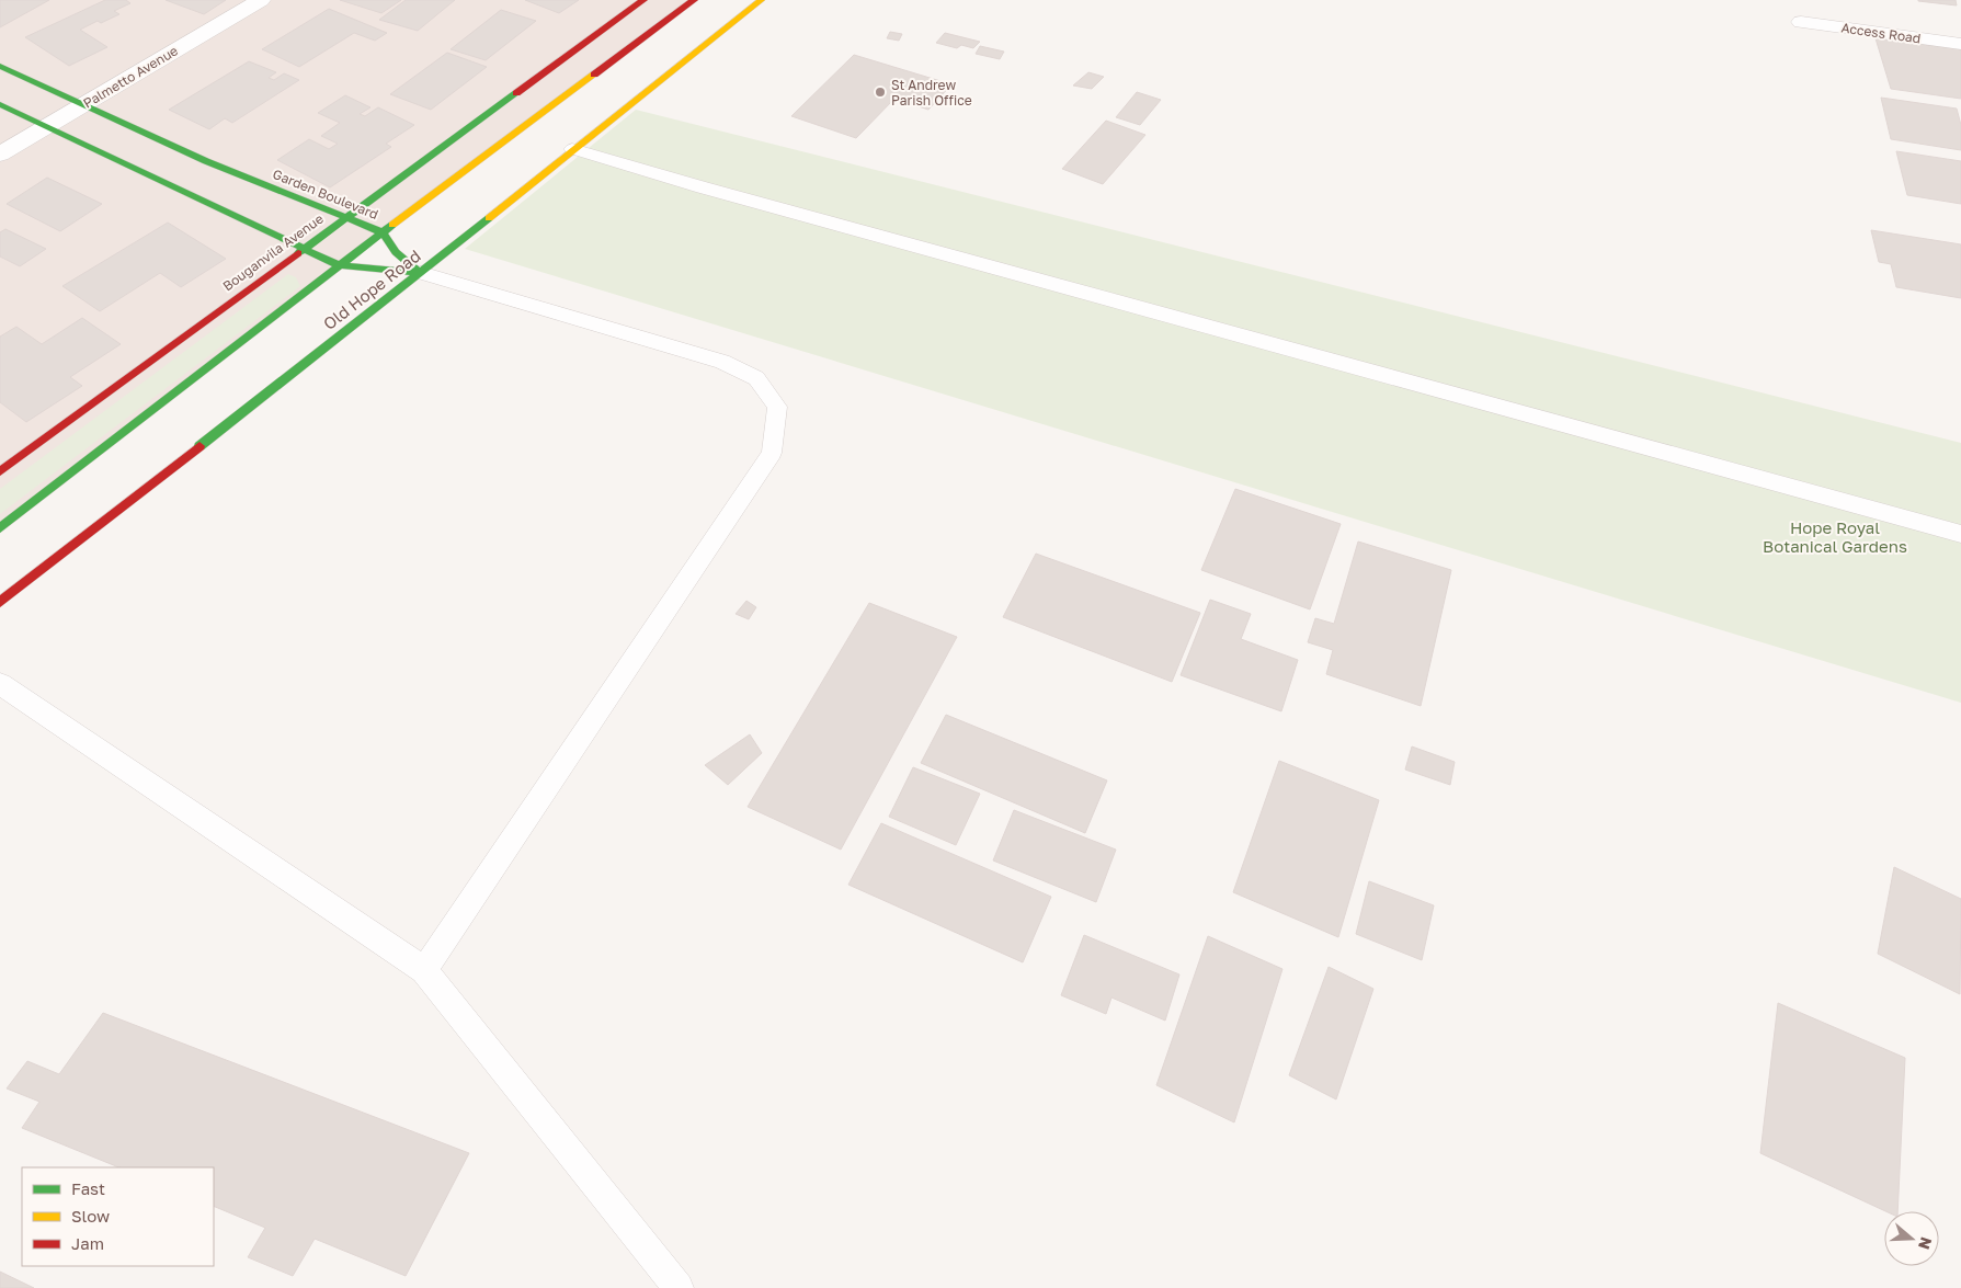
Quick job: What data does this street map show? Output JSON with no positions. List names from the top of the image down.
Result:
{
  "streets": {
    "street": [
      "Access Road",
      "Palmetto Avenue",
      "Garden Boulevard",
      "Bouganvila Avenue",
      "Old Hope Road"
    ]
  },
  "crossings": [
    ["Palmetto Avenue", "Garden Boulevard"],
    ["Garden Boulevard", "Bouganvila Avenue"],
    ["Garden Boulevard", "Old Hope Road"]
  ],
  "parks": ["Hope Royal Botanical Gardens"],
  "places": ["St Andrew Parish Office"],
  "legend": ["Fast", "Slow", "Jam"],
  "north": "right"
}
